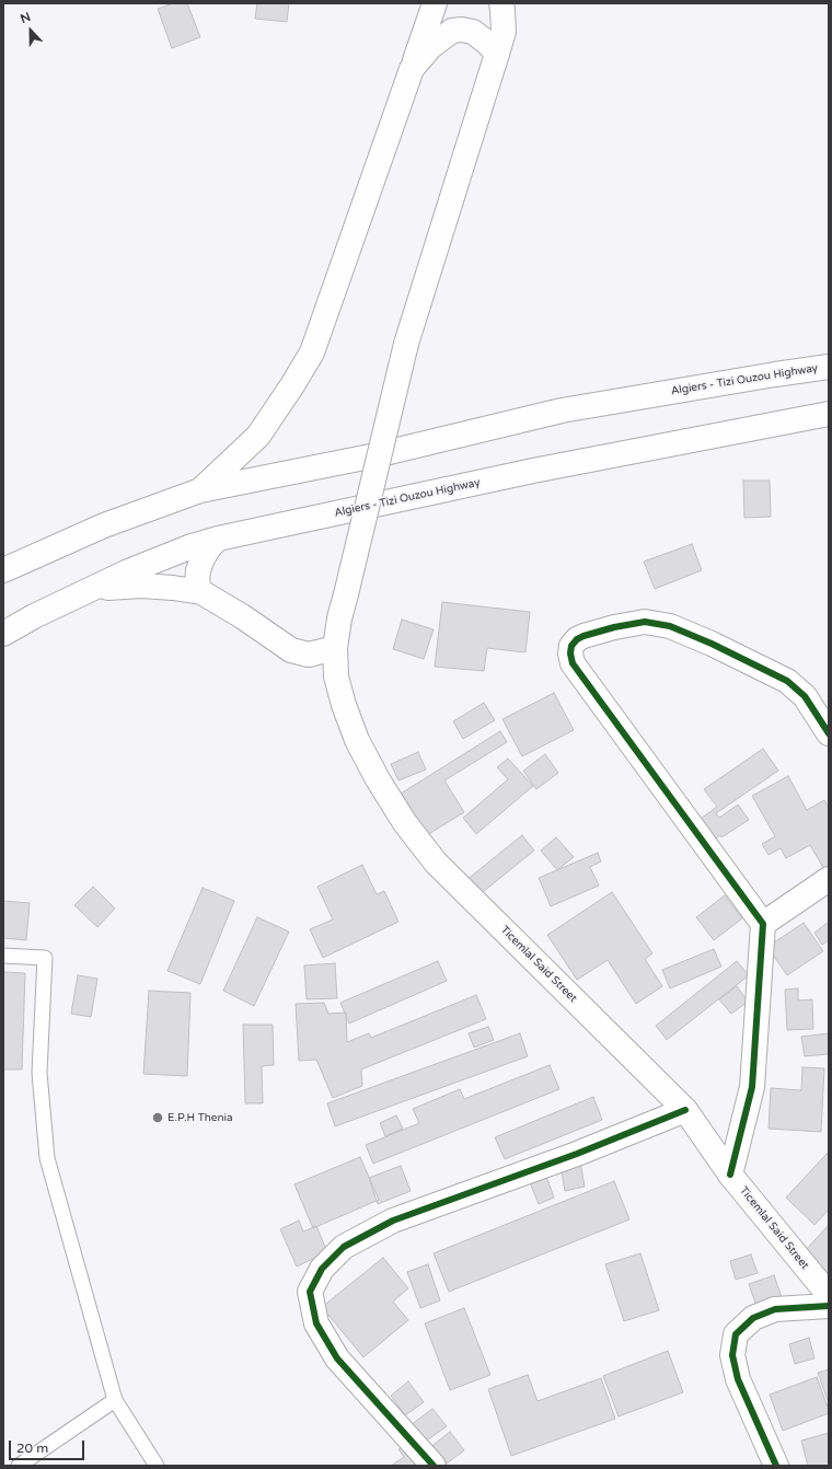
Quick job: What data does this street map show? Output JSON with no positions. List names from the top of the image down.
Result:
{
  "streets": {
    "main road": ["Algiers - Tizi Ouzou Highway", "Ticemlal Said Street"]
  },
  "places": ["E.P.H Thenia"],
  "scale_bar": "20 m",
  "north": "top"
}
